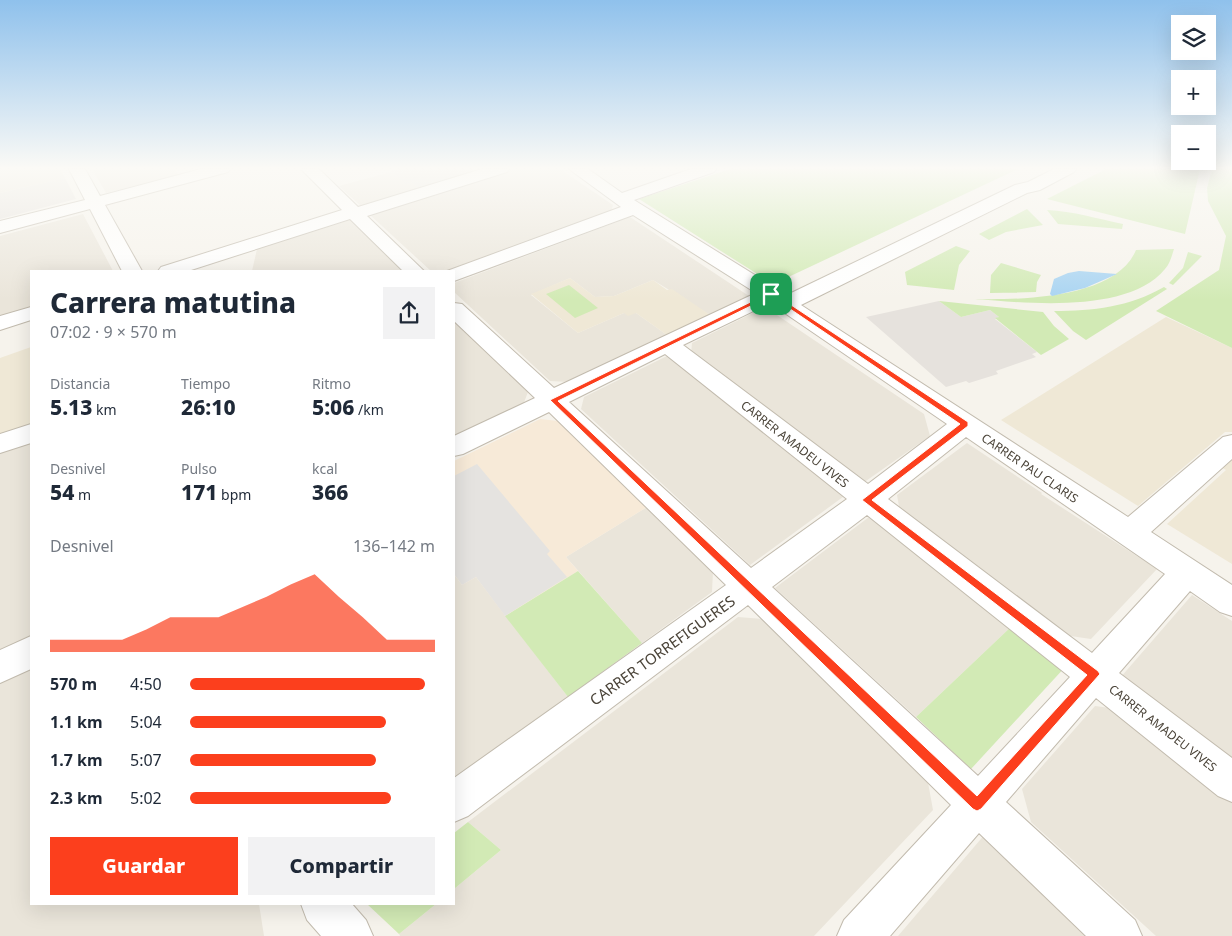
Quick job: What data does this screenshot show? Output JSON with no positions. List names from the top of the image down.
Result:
{
  "streets": {
    "street": ["CARRER AMADEU VIVES", "CARRER PAU CLARIS", "CARRER TORREFIGUERES"]
  },
  "crossings": [
    ["CARRER AMADEU VIVES", "CARRER TORREFIGUERES"],
    ["CARRER PAU CLARIS", "CARRER TORREFIGUERES"]
  ],
  "page": {
    "map_buttons": ["+", "−"],
    "heading": ["Carrera matutina", "07:02 · 9 × 570 m"],
    "stats": [
      ["Distancia", "5.13 km"],
      ["Tiempo", "26:10"],
      ["Ritmo", "5:06 /km"],
      ["Desnivel", "54 m"],
      ["Pulso", "171 bpm"],
      ["kcal", "366"]
    ],
    "chart": ["Desnivel", "136–142 m"],
    "list": [
      {
        "name": "570 m",
        "note": "4:50"
      },
      {
        "name": "1.1 km",
        "note": "5:04"
      },
      {
        "name": "1.7 km",
        "note": "5:07"
      },
      {
        "name": "2.3 km",
        "note": "5:02"
      }
    ],
    "buttons": ["Guardar", "Compartir"]
  }
}
